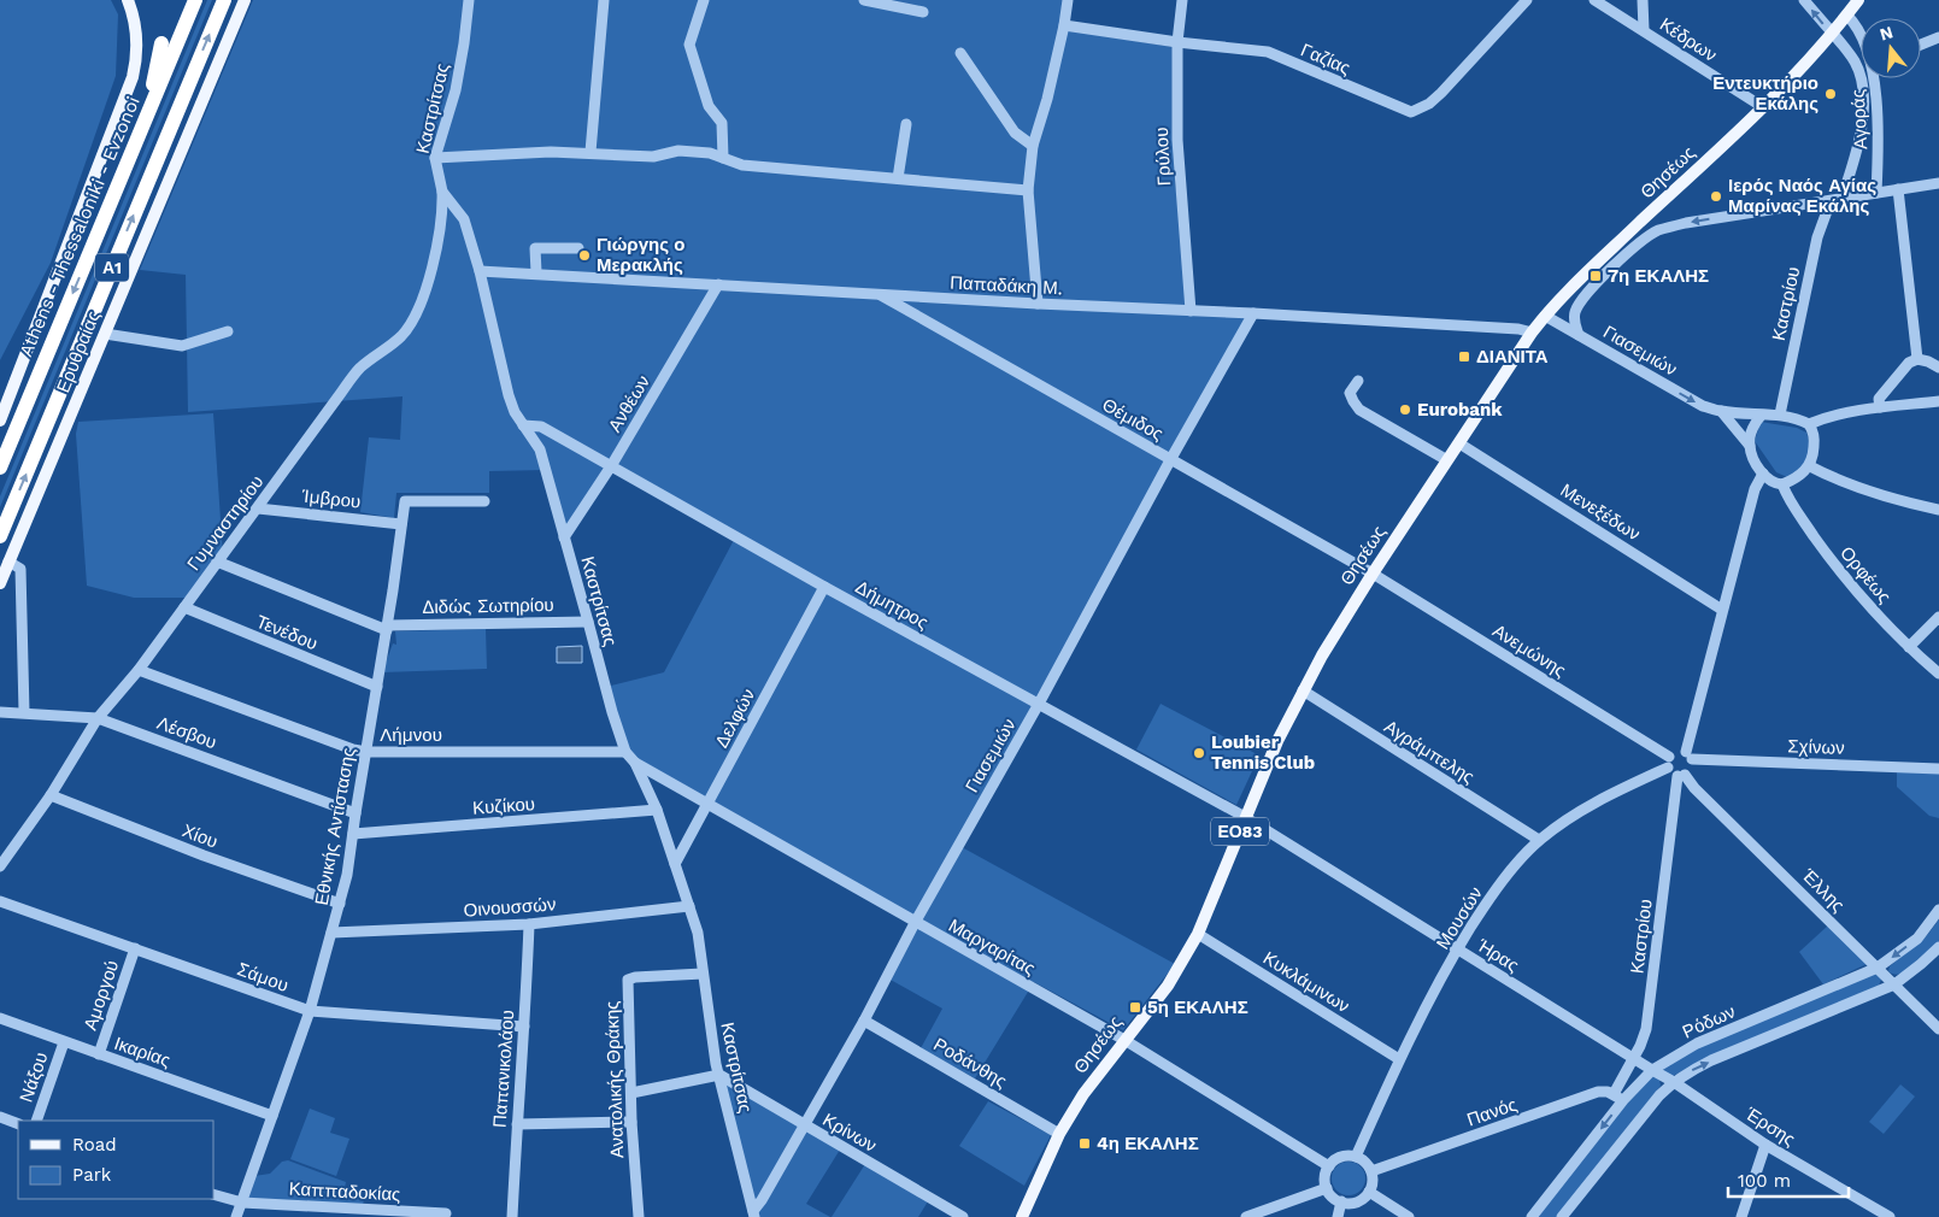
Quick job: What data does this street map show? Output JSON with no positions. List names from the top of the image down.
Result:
{
  "streets": {
    "highway": ["Athens - Thessaloniki - Evzonoi", "Α1"],
    "main road": ["Θησέως", "Ερυθραίας", "ΕΟ83"],
    "street": [
      "Κέδρων",
      "Γαζίας",
      "Καστρίτσας",
      "Αγοράς",
      "Γρύλου",
      "Παπαδάκη Μ.",
      "Καστρίου",
      "Γιασεμιών",
      "Ανθέων",
      "Θέμιδος",
      "Ίμβρου",
      "Μενεξέδων",
      "Γυμναστηρίου",
      "Ορφέως",
      "Δήμητρος",
      "Διδώς Σωτηρίου",
      "Τενέδου",
      "Ανεμώνης",
      "Δελφών",
      "Λέσβου",
      "Λήμνου",
      "Σχίνων",
      "Αγράμπελης",
      "Κυζίκου",
      "Εθνικής Αντίστασης",
      "Χίου",
      "Έλλης",
      "Οινουσσών",
      "Μουσών",
      "Μαργαρίτας",
      "Ήρας",
      "Σάμου",
      "Κυκλάμινων",
      "Αμοργού",
      "Ρόδων",
      "Ικαρίας",
      "Ροδάνθης",
      "Παπανικολάου",
      "Νάξου",
      "Ανατολικής Θράκης",
      "Πανός",
      "Έρσης",
      "Κρίνων",
      "Καππαδοκίας"
    ]
  },
  "crossings": [
    ["Κέδρων", "Θησέως"],
    ["Γαζίας", "Γρύλου"],
    ["Καστρίτσας", "Παπαδάκη Μ."],
    ["Καστρίτσας", "Γιασεμιών"],
    ["Καστρίτσας", "Ανθέων"],
    ["Καστρίτσας", "Γυμναστηρίου"],
    ["Καστρίτσας", "Δήμητρος"],
    ["Καστρίτσας", "Διδώς Σωτηρίου"],
    ["Καστρίτσας", "Δελφών"],
    ["Καστρίτσας", "Λήμνου"],
    ["Καστρίτσας", "Κυζίκου"],
    ["Καστρίτσας", "Οινουσσών"],
    ["Καστρίτσας", "Μαργαρίτας"],
    ["Καστρίτσας", "Ανατολικής Θράκης"],
    ["Καστρίτσας", "Κρίνων"],
    ["Αγοράς", "Θησέως"],
    ["Αγοράς", "Καστρίου"],
    ["Γρύλου", "Παπαδάκη Μ."],
    ["Θησέως", "Παπαδάκη Μ."],
    ["Θησέως", "Γιασεμιών"],
    ["Θησέως", "Θέμιδος"],
    ["Θησέως", "Μενεξέδων"],
    ["Θησέως", "Δήμητρος"],
    ["Θησέως", "Ανεμώνης"],
    ["Θησέως", "Αγράμπελης"],
    ["Θησέως", "Μαργαρίτας"],
    ["Θησέως", "Ήρας"],
    ["Θησέως", "Κυκλάμινων"],
    ["Θησέως", "Ροδάνθης"],
    ["Παπαδάκη Μ.", "Γιασεμιών"],
    ["Παπαδάκη Μ.", "Ανθέων"],
    ["Παπαδάκη Μ.", "Θέμιδος"],
    ["Καστρίου", "Γιασεμιών"],
    ["Καστρίου", "Ορφέως"],
    ["Καστρίου", "Ανεμώνης"],
    ["Καστρίου", "Σχίνων"],
    ["Καστρίου", "Έλλης"],
    ["Καστρίου", "Ήρας"],
    ["Καστρίου", "Πανός"],
    ["Γιασεμιών", "Θέμιδος"],
    ["Γιασεμιών", "Ορφέως"],
    ["Γιασεμιών", "Δήμητρος"],
    ["Γιασεμιών", "Μαργαρίτας"],
    ["Γιασεμιών", "Ροδάνθης"],
    ["Γιασεμιών", "Κρίνων"],
    ["Ανθέων", "Δήμητρος"],
    ["Θέμιδος", "Ανεμώνης"],
    ["Ίμβρου", "Γυμναστηρίου"],
    ["Ίμβρου", "Εθνικής Αντίστασης"],
    ["Γυμναστηρίου", "Διδώς Σωτηρίου"],
    ["Γυμναστηρίου", "Τενέδου"],
    ["Γυμναστηρίου", "Λέσβου"],
    ["Γυμναστηρίου", "Λήμνου"],
    ["Γυμναστηρίου", "Χίου"],
    ["Δήμητρος", "Δελφών"],
    ["Δήμητρος", "Ήρας"],
    ["Διδώς Σωτηρίου", "Εθνικής Αντίστασης"],
    ["Τενέδου", "Εθνικής Αντίστασης"],
    ["Ανεμώνης", "Σχίνων"],
    ["Ανεμώνης", "Έλλης"],
    ["Ανεμώνης", "Μουσών"],
    ["Δελφών", "Μαργαρίτας"],
    ["Λέσβου", "Εθνικής Αντίστασης"],
    ["Λήμνου", "Εθνικής Αντίστασης"],
    ["Σχίνων", "Μουσών"],
    ["Αγράμπελης", "Μουσών"],
    ["Κυζίκου", "Εθνικής Αντίστασης"],
    ["Εθνικής Αντίστασης", "Χίου"],
    ["Εθνικής Αντίστασης", "Οινουσσών"],
    ["Εθνικής Αντίστασης", "Σάμου"],
    ["Εθνικής Αντίστασης", "Ικαρίας"],
    ["Εθνικής Αντίστασης", "Καππαδοκίας"],
    ["Έλλης", "Ρόδων"],
    ["Οινουσσών", "Παπανικολάου"],
    ["Μουσών", "Μαργαρίτας"],
    ["Μουσών", "Ήρας"],
    ["Μουσών", "Κυκλάμινων"],
    ["Μουσών", "Πανός"],
    ["Μαργαρίτας", "Πανός"],
    ["Ήρας", "Ρόδων"],
    ["Ήρας", "Έρσης"],
    ["Σάμου", "Αμοργού"],
    ["Σάμου", "Παπανικολάου"],
    ["Αμοργού", "Ικαρίας"],
    ["Ρόδων", "Έρσης"],
    ["Ικαρίας", "Νάξου"]
  ],
  "places": {
    "other": [
      "Εντευκτήριο Εκάλης",
      "Ιερός Ναός Αγίας Μαρίνας Εκάλης",
      "Γιώργης ο Μερακλής",
      "Eurobank",
      "Loubier Tennis Club"
    ],
    "transit": [
      "7η ΕΚΑΛΗΣ",
      "ΔΙΑΝΙΤΑ",
      "5η ΕΚΑΛΗΣ",
      "4η ΕΚΑΛΗΣ"
    ]
  },
  "legend": ["Road", "Park"],
  "scale_bar": "100 m",
  "north": "top"
}
